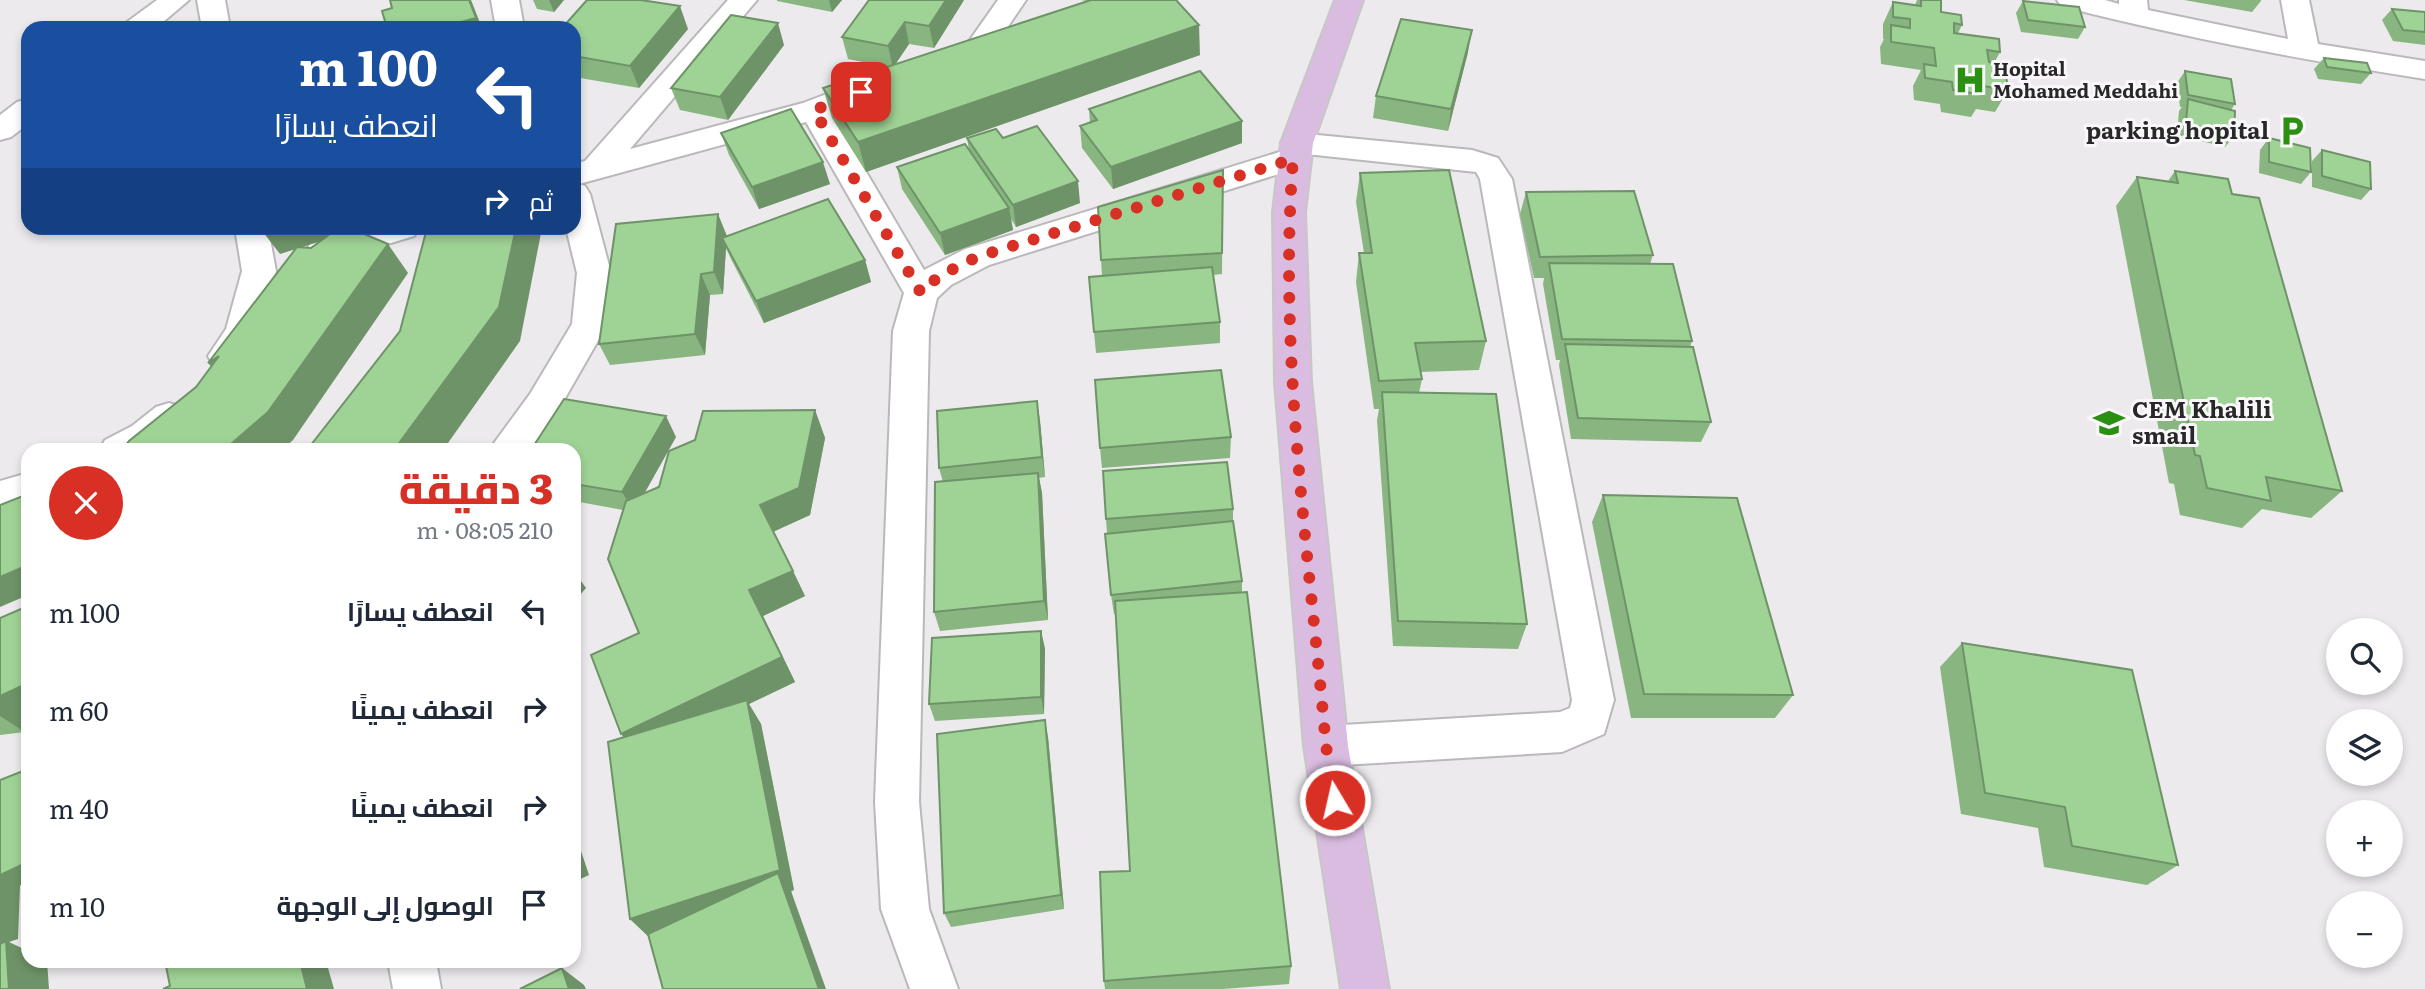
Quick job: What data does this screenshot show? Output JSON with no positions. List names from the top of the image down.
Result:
{
  "places": {
    "hospital": ["Hopital Mohamed Meddahi"],
    "parking": ["parking hopital"],
    "school or university": ["CEM Khalili smail"]
  },
  "page": {
    "turn": ["100 m", "انعطف يسارًا"],
    "then": "ثم",
    "heading": ["3 دقيقة", "210 m · 08:05"],
    "list": [
      {
        "name": "انعطف يسارًا",
        "value": "100 m"
      },
      {
        "name": "انعطف يمينًا",
        "value": "60 m"
      },
      {
        "name": "انعطف يمينًا",
        "value": "40 m"
      },
      {
        "name": "الوصول إلى الوجهة",
        "value": "10 m"
      }
    ],
    "map_buttons": ["+", "−"]
  }
}
